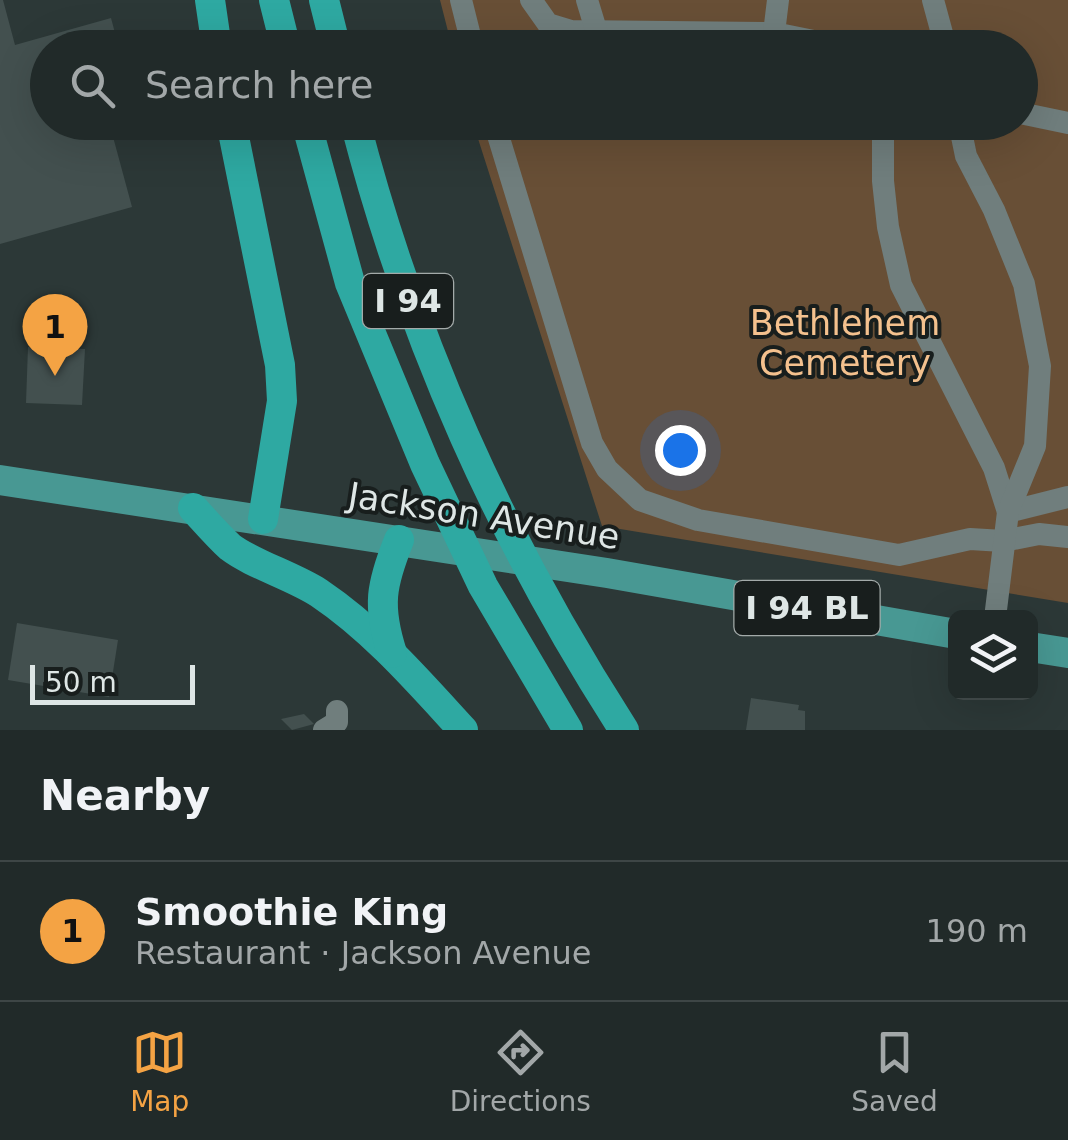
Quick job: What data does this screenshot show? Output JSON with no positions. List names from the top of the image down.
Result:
{
  "streets": {
    "highway": ["I 94"],
    "main road": ["Jackson Avenue", "I 94 BL"]
  },
  "parks": ["Bethlehem Cemetery"],
  "scale_bar": "50 m",
  "page": {
    "search": "Search here",
    "pins": "1",
    "scale": "50 m",
    "heading": "Nearby",
    "list": [
      {
        "mark": "1",
        "name": "Smoothie King",
        "note": "Restaurant · Jackson Avenue",
        "value": "190 m"
      }
    ],
    "nav": ["Map", "Directions", "Saved"]
  }
}
